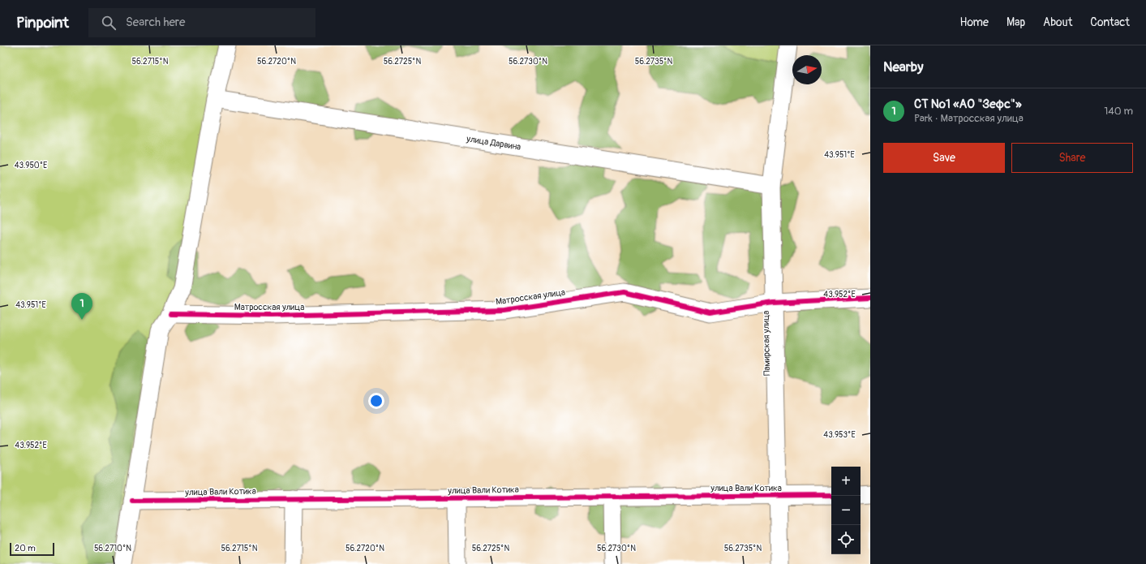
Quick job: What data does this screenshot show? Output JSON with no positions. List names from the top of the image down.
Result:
{
  "streets": {
    "street": [
      "улица Дарвина",
      "Матросская улица",
      "Памирская улица",
      "улица Вали Котика"
    ]
  },
  "crossings": [
    ["улица Дарвина", "Памирская улица"],
    ["Матросская улица", "Памирская улица"],
    ["Памирская улица", "улица Вали Котика"]
  ],
  "scale_bar": "20 m",
  "north": "right",
  "page": {
    "header": "Pinpoint",
    "search": "Search here",
    "nav": [
      "Home",
      "Map",
      "About",
      "Contact"
    ],
    "heading": "Nearby",
    "list": [
      {
        "mark": "1",
        "name": "СТ №1 «АО \"Зефс\"»",
        "note": "Park · Матросская улица",
        "value": "140 m"
      }
    ],
    "buttons": ["Save", "Share"],
    "pins": "1",
    "map_buttons": ["+", "−"],
    "scale": "20 m"
  },
  "coordinates": [
    "56.2715°N",
    "56.2720°N",
    "56.2725°N",
    "56.2730°N",
    "56.2735°N",
    "43.951°E",
    "43.950°E",
    "43.952°E",
    "43.953°E",
    "56.2710°N"
  ]
}
